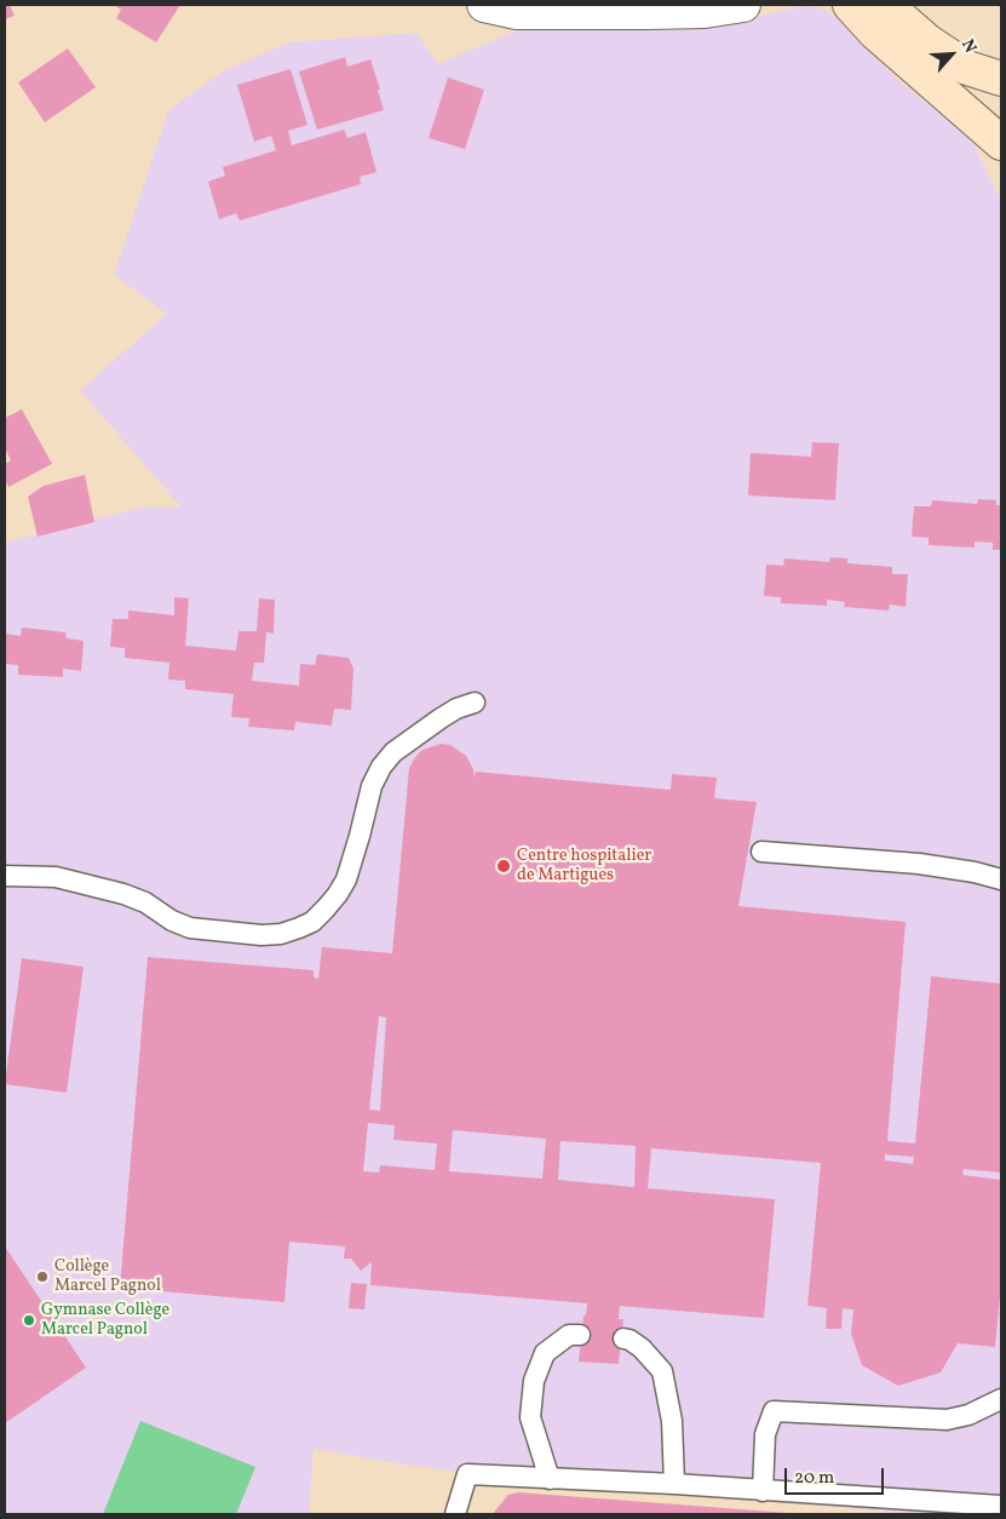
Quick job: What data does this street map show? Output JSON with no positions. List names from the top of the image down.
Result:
{
  "places": ["Centre hospitalier de Martigues", "Collège Marcel Pagnol", "Gymnase Collège Marcel Pagnol"],
  "scale_bar": "20 m",
  "north": "top right"
}
